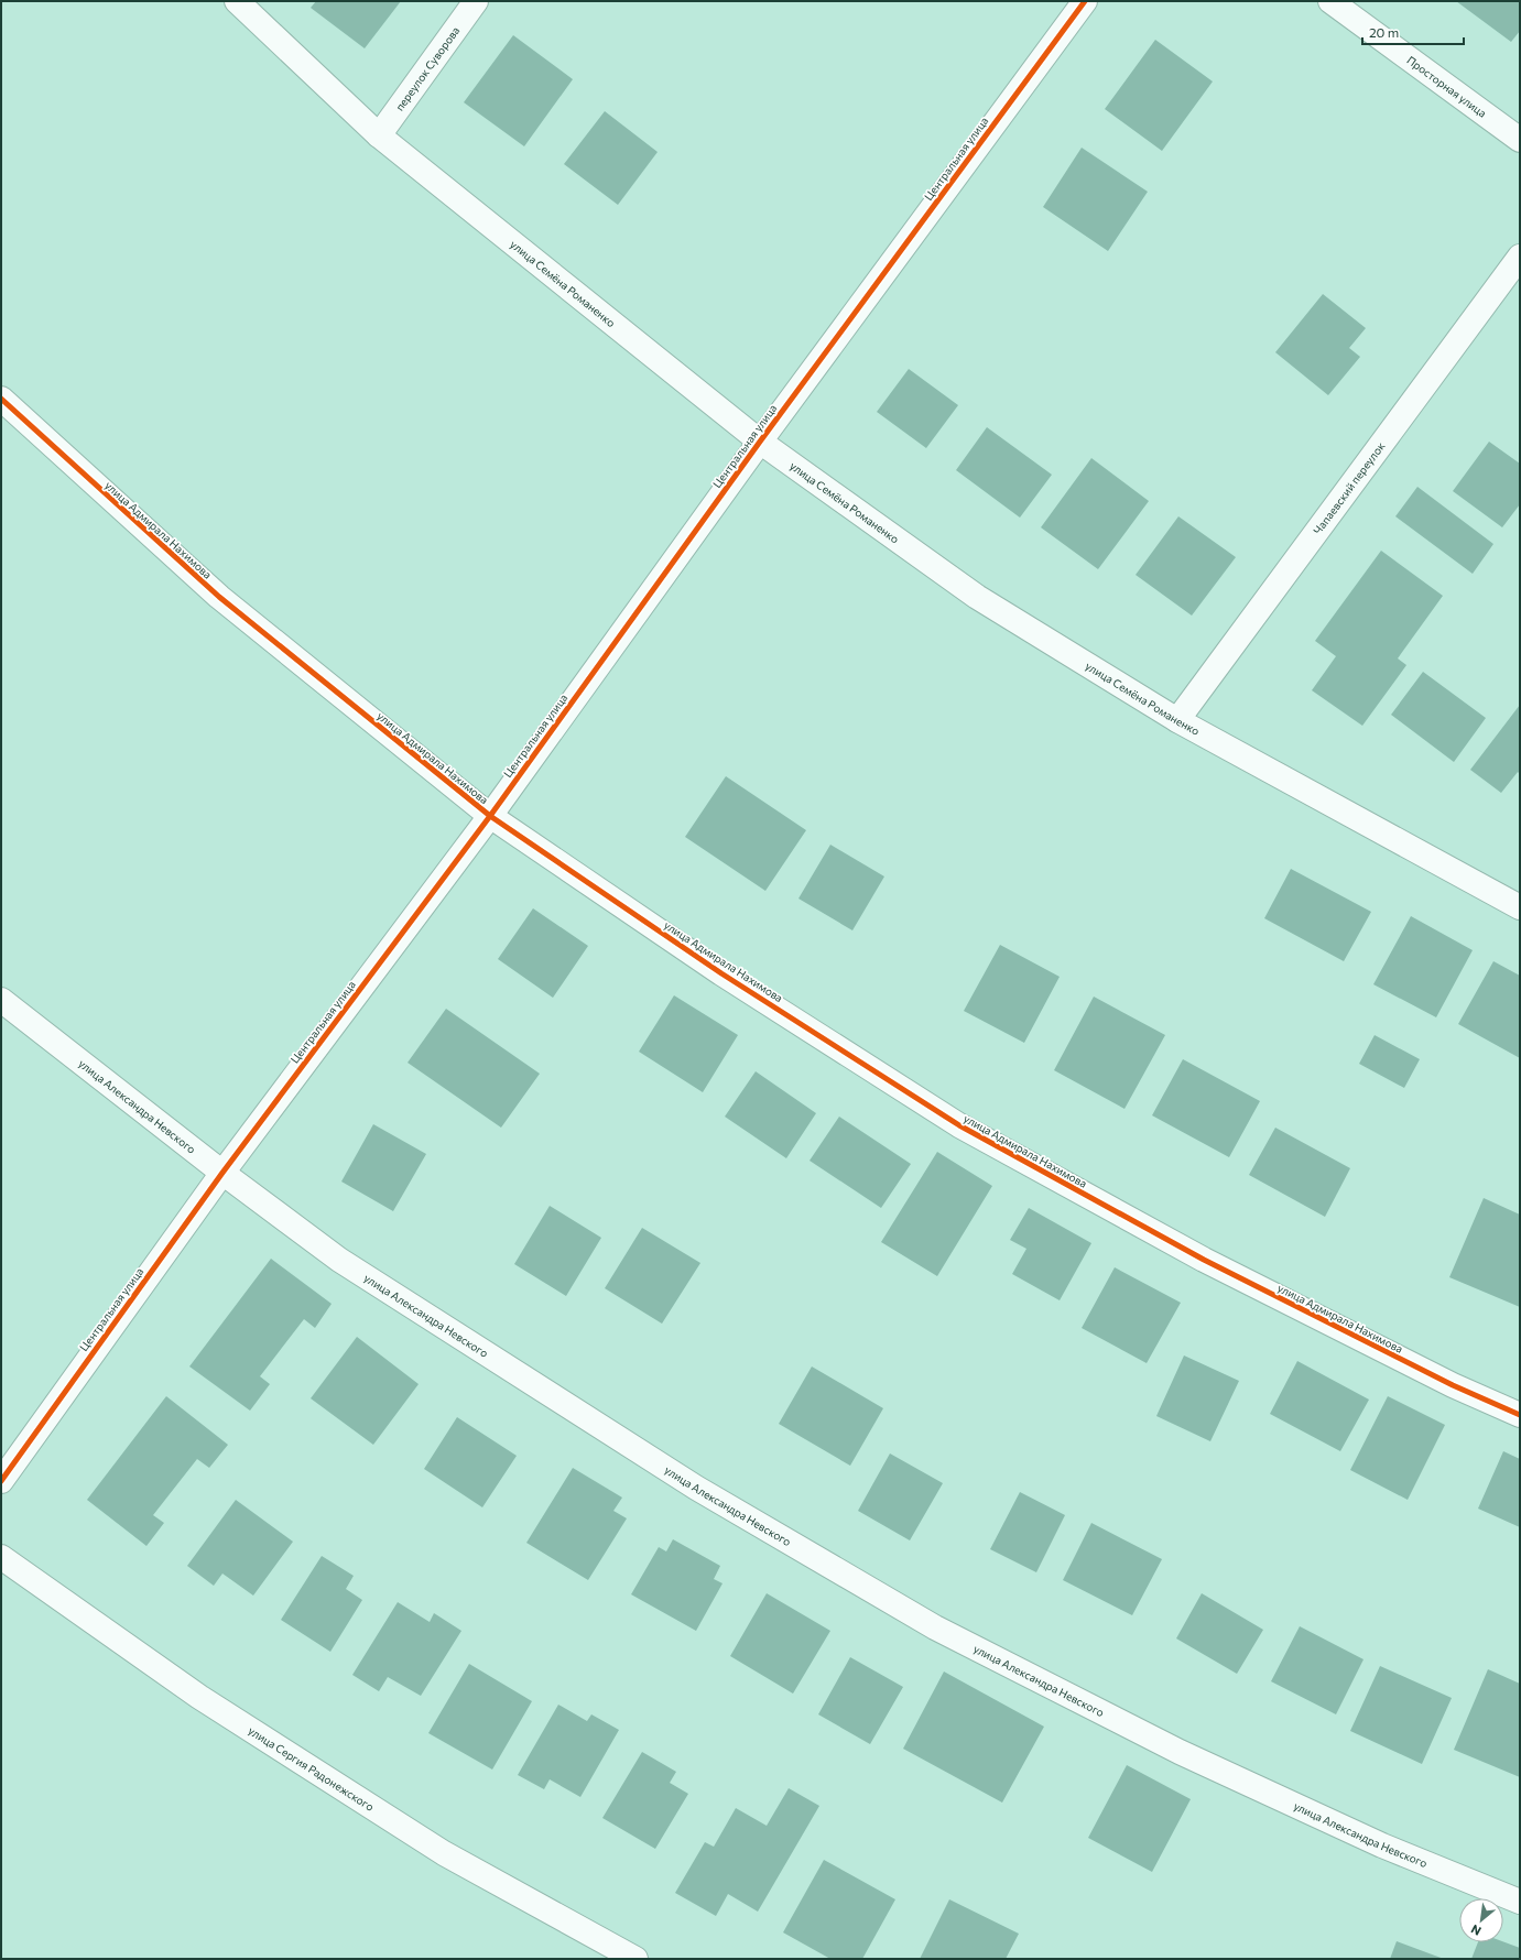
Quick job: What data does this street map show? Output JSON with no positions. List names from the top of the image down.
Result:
{
  "streets": {
    "street": [
      "переулок Суворова",
      "Просторная улица",
      "Центральная улица",
      "улица Семёна Романенко",
      "Чапаевский переулок",
      "улица Адмирала Нахимова",
      "улица Александра Невского",
      "улица Сергия Радонежского"
    ]
  },
  "crossings": [
    ["переулок Суворова", "улица Семёна Романенко"],
    ["Центральная улица", "улица Семёна Романенко"],
    ["Центральная улица", "улица Адмирала Нахимова"],
    ["Центральная улица", "улица Александра Невского"],
    ["улица Семёна Романенко", "Чапаевский переулок"]
  ],
  "scale_bar": "20 m",
  "north": "bottom left"
}
